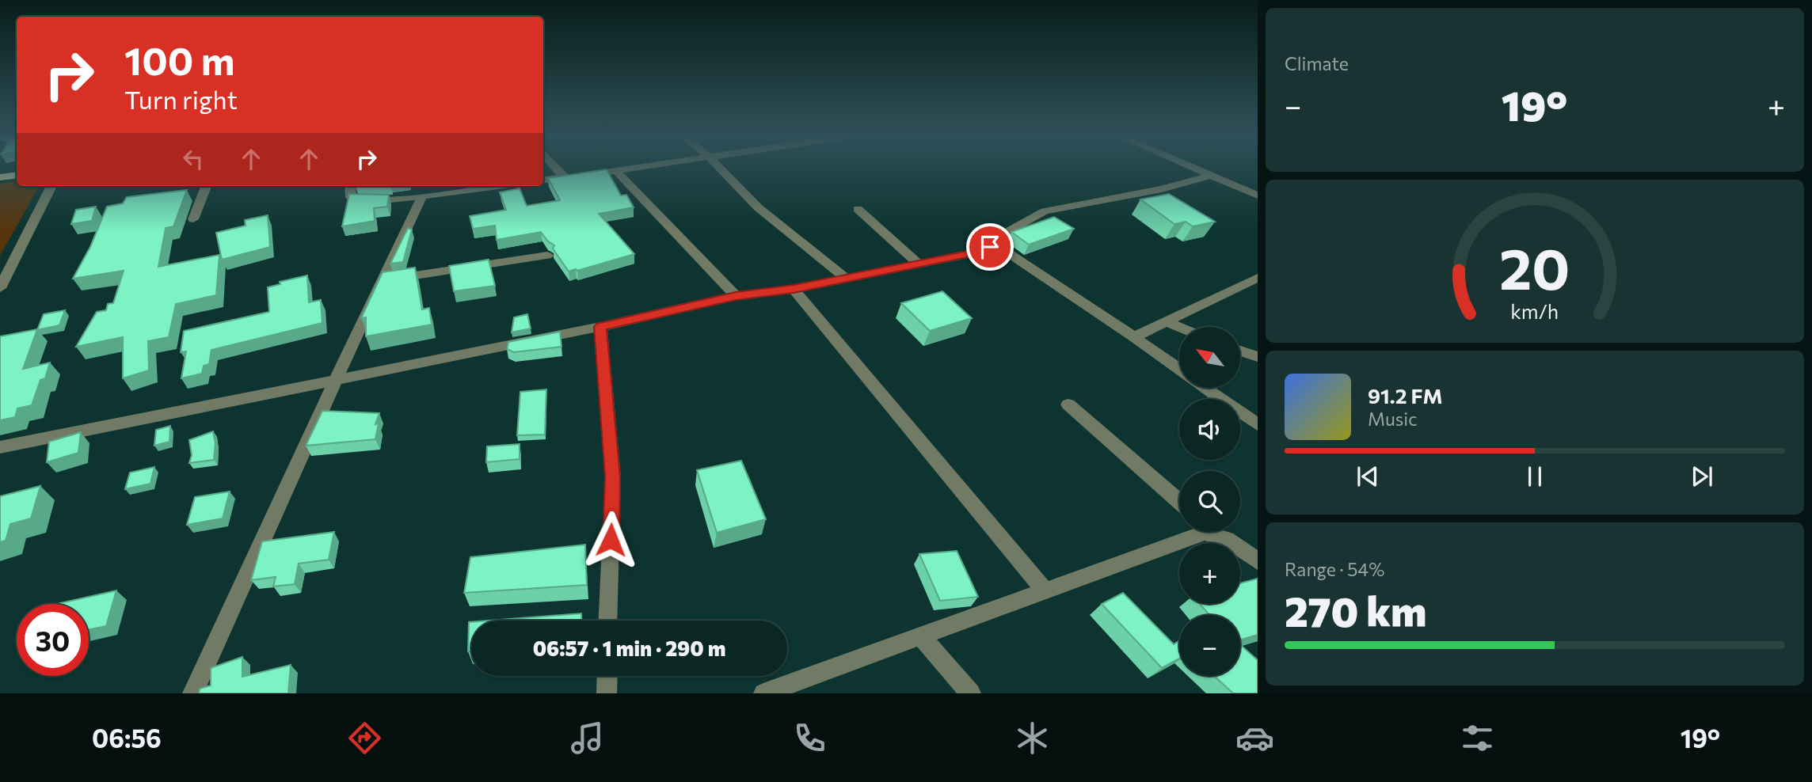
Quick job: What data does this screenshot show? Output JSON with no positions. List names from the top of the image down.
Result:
{
  "north": "top left",
  "page": {
    "tile": [
      "Climate",
      ["Range · 54%", "270 km"]
    ],
    "turn": ["100 m", "Turn right"],
    "heat": ["−", "19°", "+"],
    "map_buttons": ["+", "−"],
    "song": ["91.2 FM", "Music"],
    "limit": "30",
    "trip": "06:57 · 1 min · 290 m",
    "tabs": ["06:56", "19°"],
    "gauge": ["20", "km/h"]
  }
}
